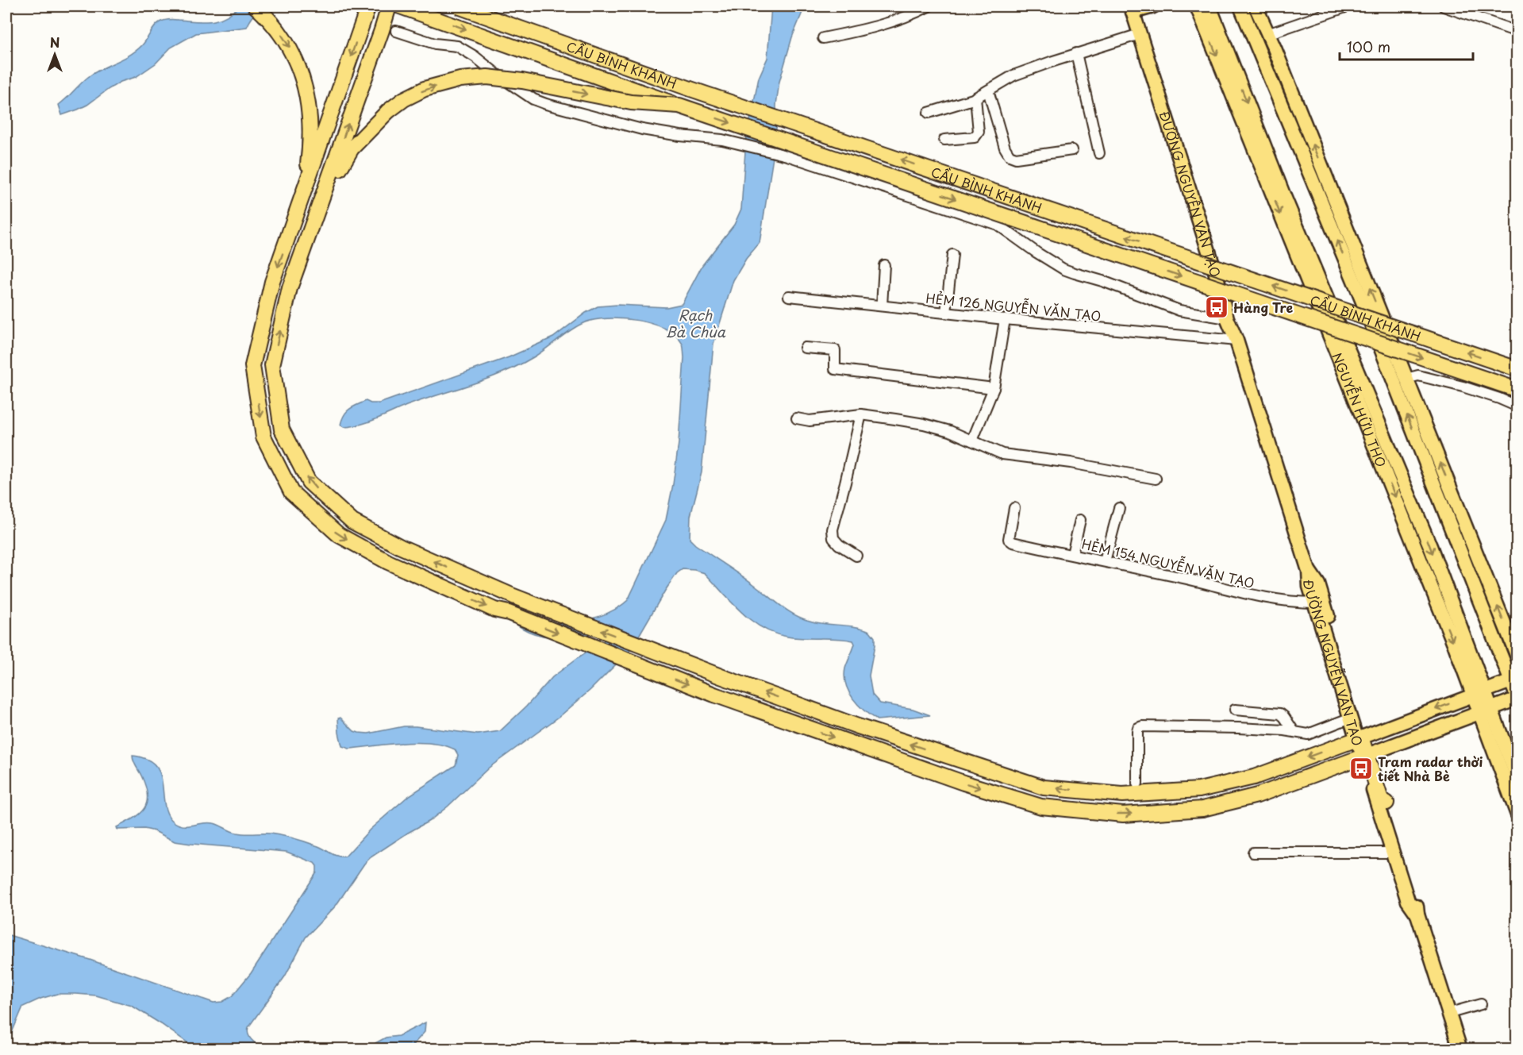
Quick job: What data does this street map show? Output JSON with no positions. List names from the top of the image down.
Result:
{
  "streets": {
    "highway": ["CẦU BÌNH KHÁNH"],
    "main road": ["ĐƯỜNG NGUYỄN VĂN TẠO", "NGUYỄN HỮU THỌ"],
    "street": ["HẺM 126 NGUYỄN VĂN TẠO", "HẺM 154 NGUYỄN VĂN TẠO"]
  },
  "crossings": [
    ["ĐƯỜNG NGUYỄN VĂN TẠO", "HẺM 126 NGUYỄN VĂN TẠO"],
    ["ĐƯỜNG NGUYỄN VĂN TẠO", "HẺM 154 NGUYỄN VĂN TẠO"]
  ],
  "water": ["Rạch Bà Chùa"],
  "places": {
    "bus stop": ["Hàng Tre", "Trạm radar thời tiết Nhà Bè"]
  },
  "scale_bar": "100 m",
  "north": "top"
}
